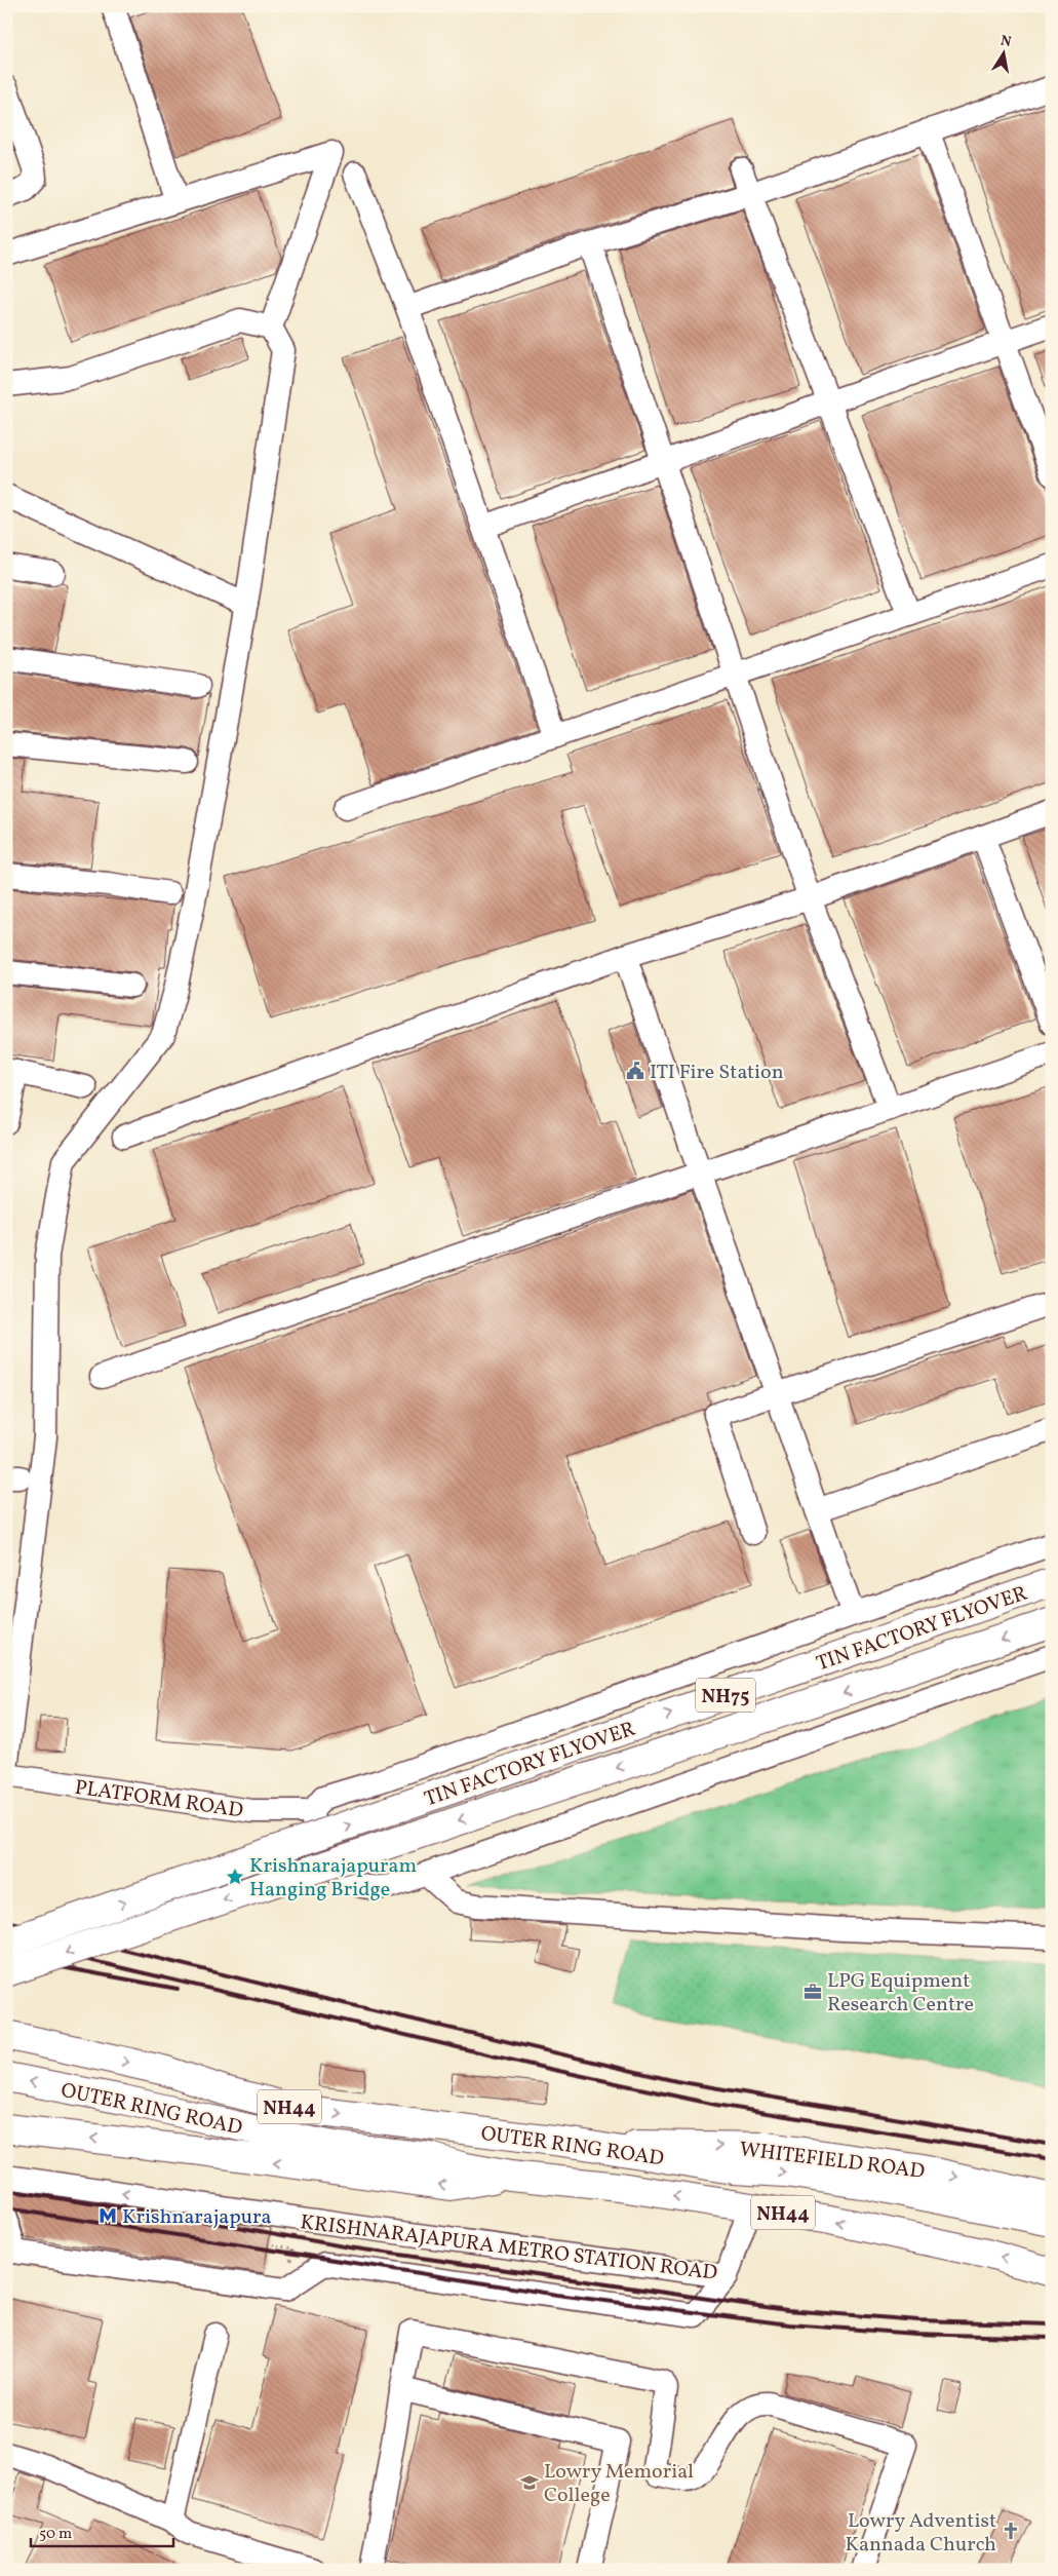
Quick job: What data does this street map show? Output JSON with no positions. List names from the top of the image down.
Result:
{
  "streets": {
    "main road": [
      "TIN FACTORY FLYOVER",
      "NH75",
      "NH44",
      "OUTER RING ROAD",
      "WHITEFIELD ROAD"
    ],
    "street": ["PLATFORM ROAD", "KRISHNARAJAPURA METRO STATION ROAD"]
  },
  "crossings": [
    ["OUTER RING ROAD", "WHITEFIELD ROAD"],
    ["OUTER RING ROAD", "KRISHNARAJAPURA METRO STATION ROAD"]
  ],
  "one_way": ["WHITEFIELD ROAD"],
  "places": {
    "public building": ["ITI Fire Station"],
    "place": ["Krishnarajapuram Hanging Bridge"],
    "office": ["LPG Equipment Research Centre"],
    "metro station": ["Krishnarajapura"],
    "school or university": ["Lowry Memorial College"],
    "church": ["Lowry Adventist Kannada Church"]
  },
  "scale_bar": "50 m",
  "north": "top"
}
